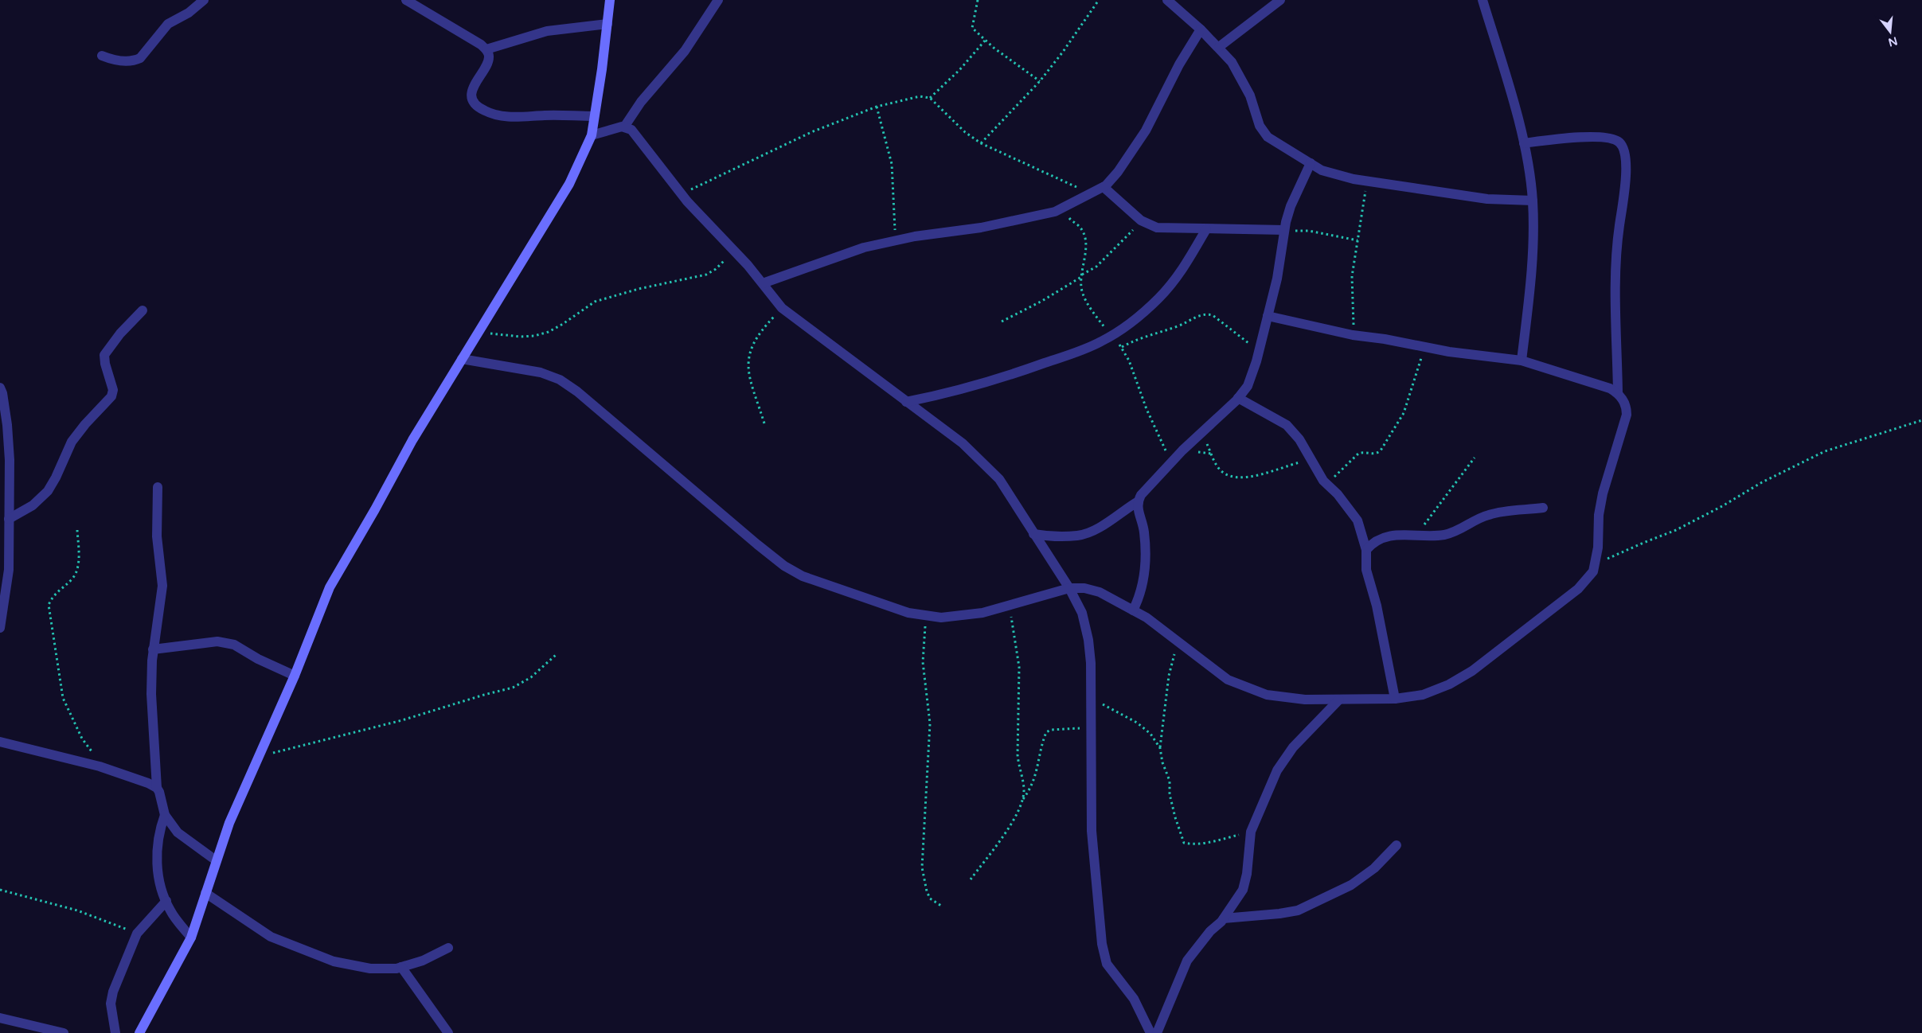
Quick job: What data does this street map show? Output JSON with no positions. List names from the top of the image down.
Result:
{
  "north": "bottom"
}
